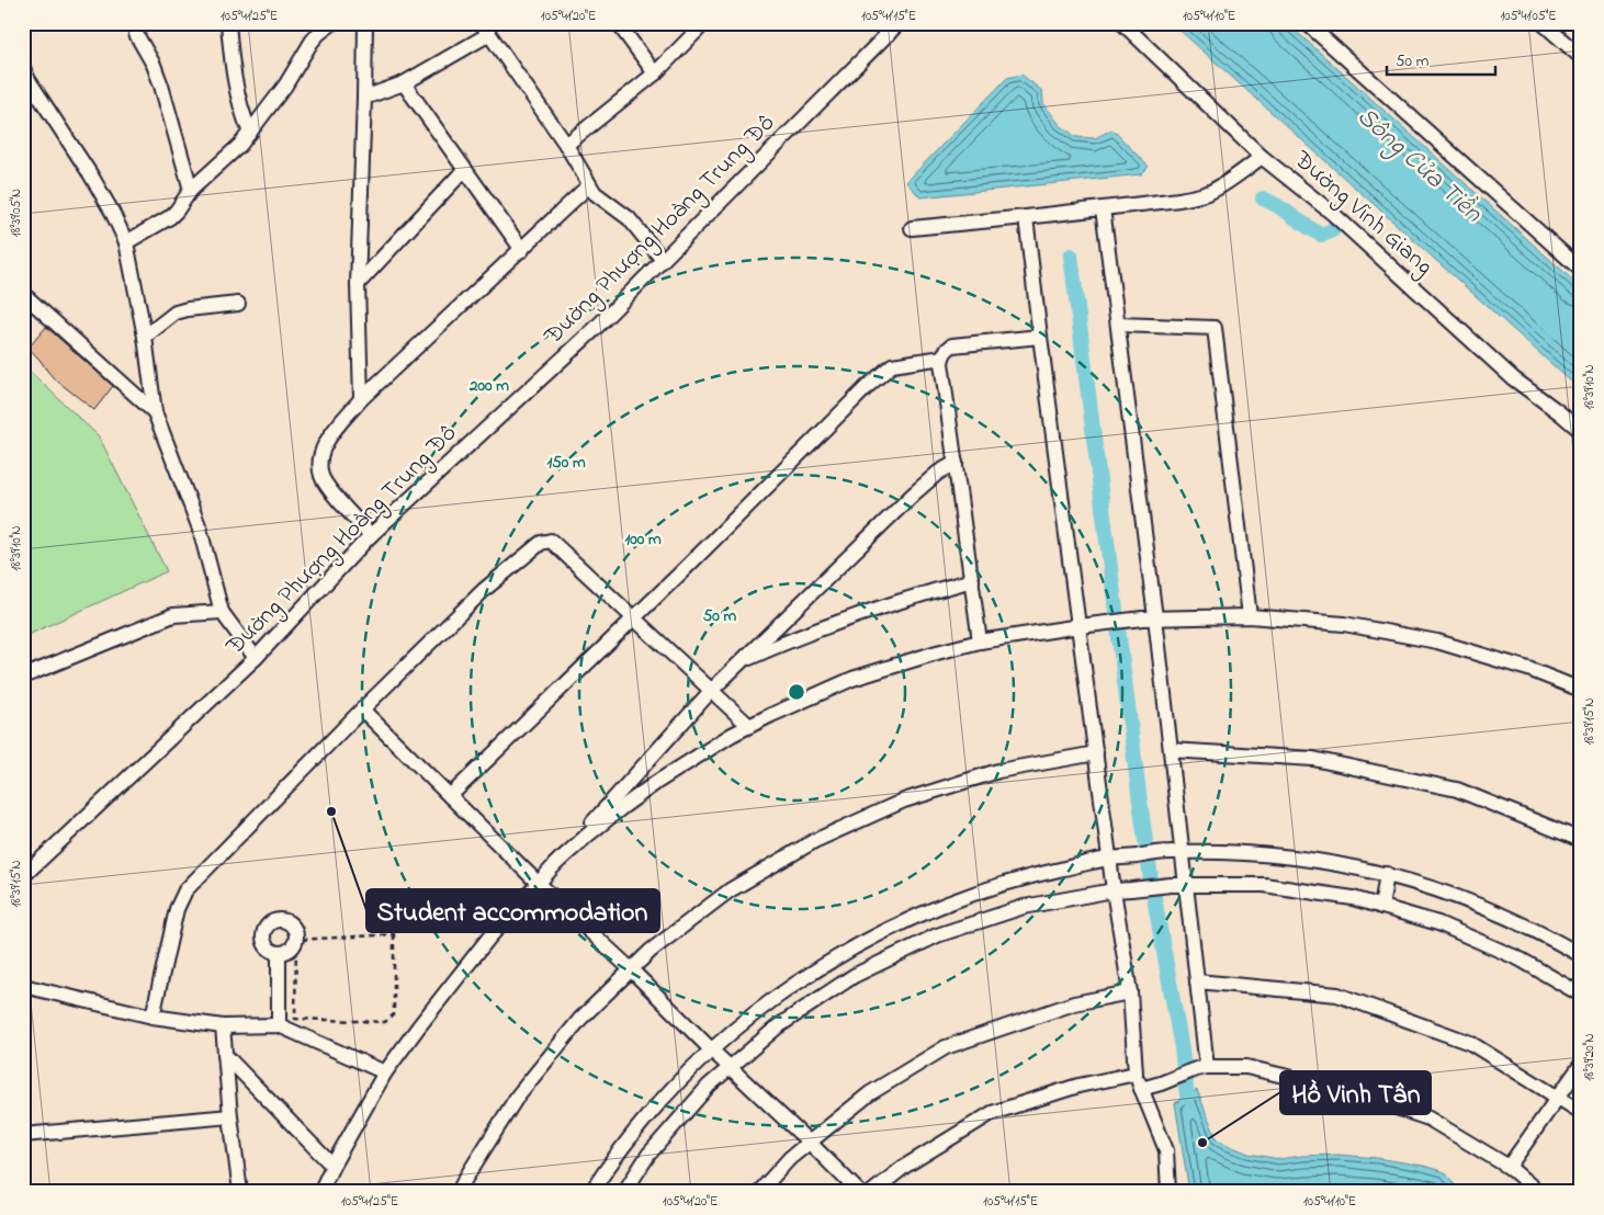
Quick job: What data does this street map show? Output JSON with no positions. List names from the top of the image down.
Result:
{
  "streets": {
    "street": ["Đường Vĩnh Giang", "Đường Phượng Hoàng Trung Đô"]
  },
  "water": ["Sông Cửa Tiền"],
  "places": ["Student accommodation", "Hồ Vinh Tân"],
  "scale_bar": "50 m",
  "coordinates": [
    "105°41'25\"E",
    "105°41'20\"E",
    "105°41'15\"E",
    "105°41'10\"E",
    "105°41'05\"E",
    "18°39'05\"N",
    "18°39'10\"N",
    "18°39'15\"N",
    "18°39'20\"N"
  ],
  "rings": [
    "200 m",
    "150 m",
    "100 m",
    "50 m"
  ]
}
